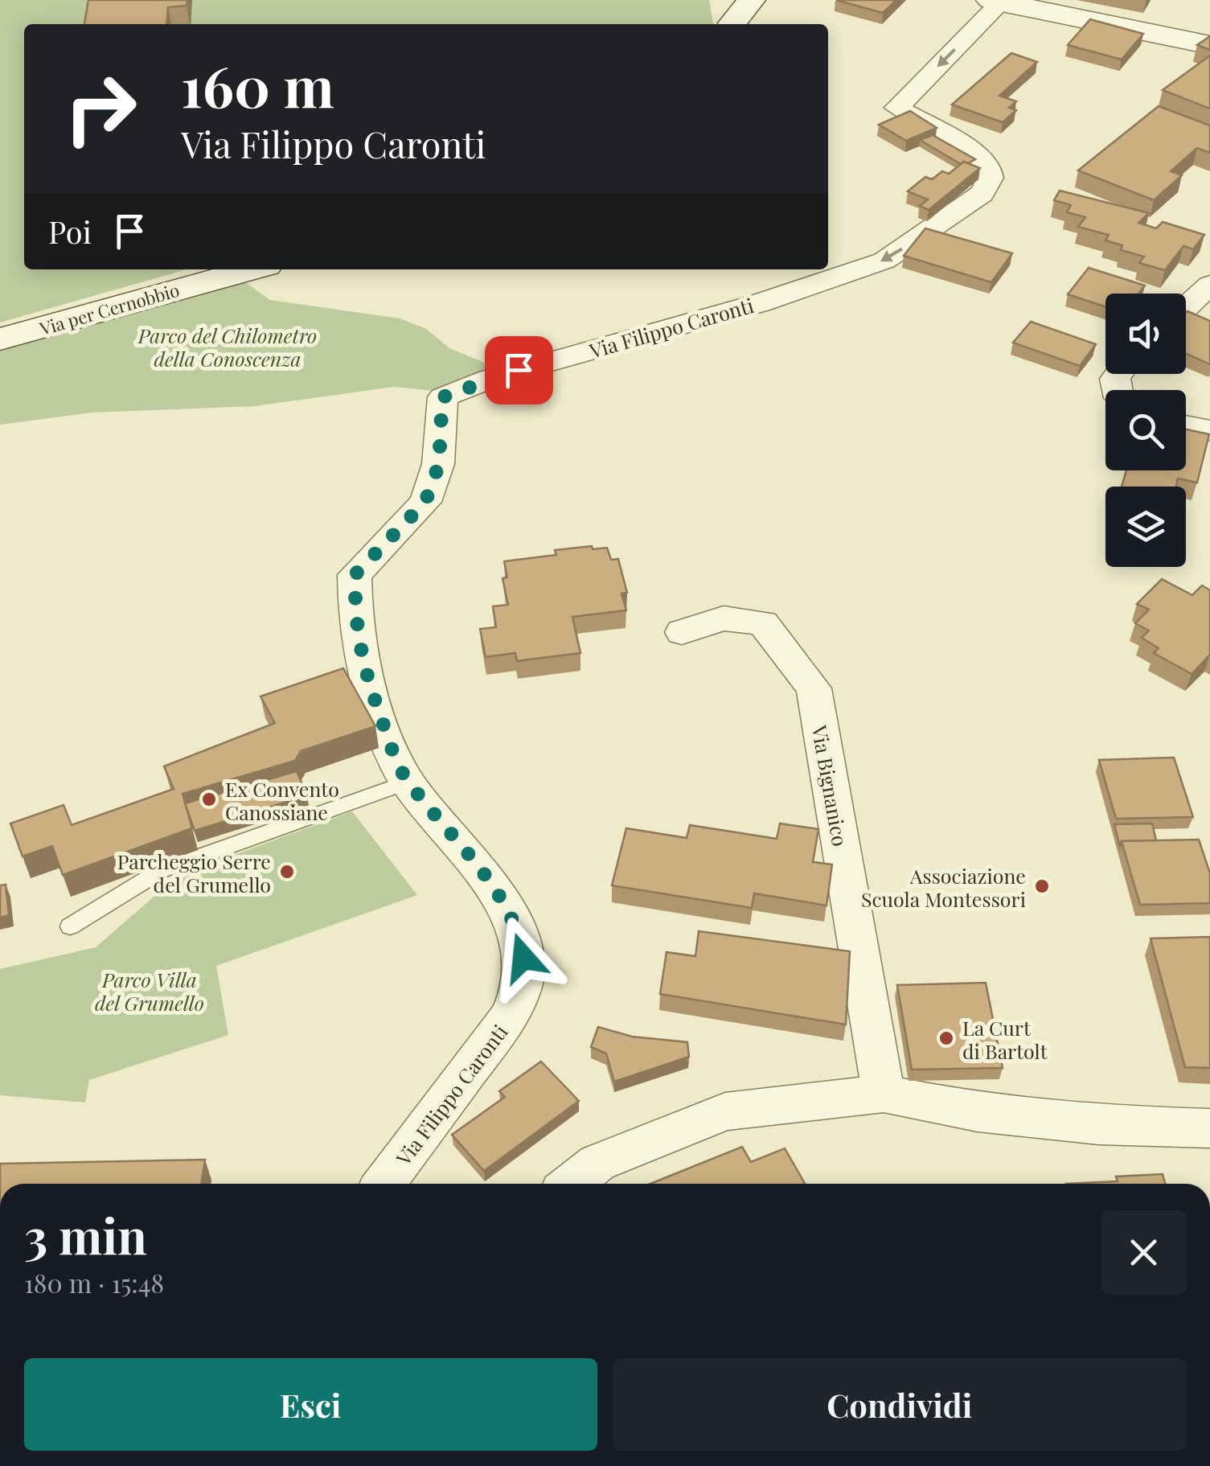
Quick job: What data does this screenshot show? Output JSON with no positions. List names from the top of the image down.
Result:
{
  "streets": {
    "main road": ["Via per Cernobbio"],
    "street": ["Via Filippo Caronti", "Via Bignanico"]
  },
  "parks": ["Parco del Chilometro della Conoscenza", "Parco Villa del Grumello"],
  "places": [
    "Ex Convento Canossiane",
    "Parcheggio Serre del Grumello",
    "Associazione Scuola Montessori",
    "La Curt di Bartolt"
  ],
  "page": {
    "turn": ["160 m", "Via Filippo Caronti"],
    "then": "Poi",
    "heading": ["3 min", "180 m · 15:48"],
    "buttons": ["Esci", "Condividi"]
  }
}
